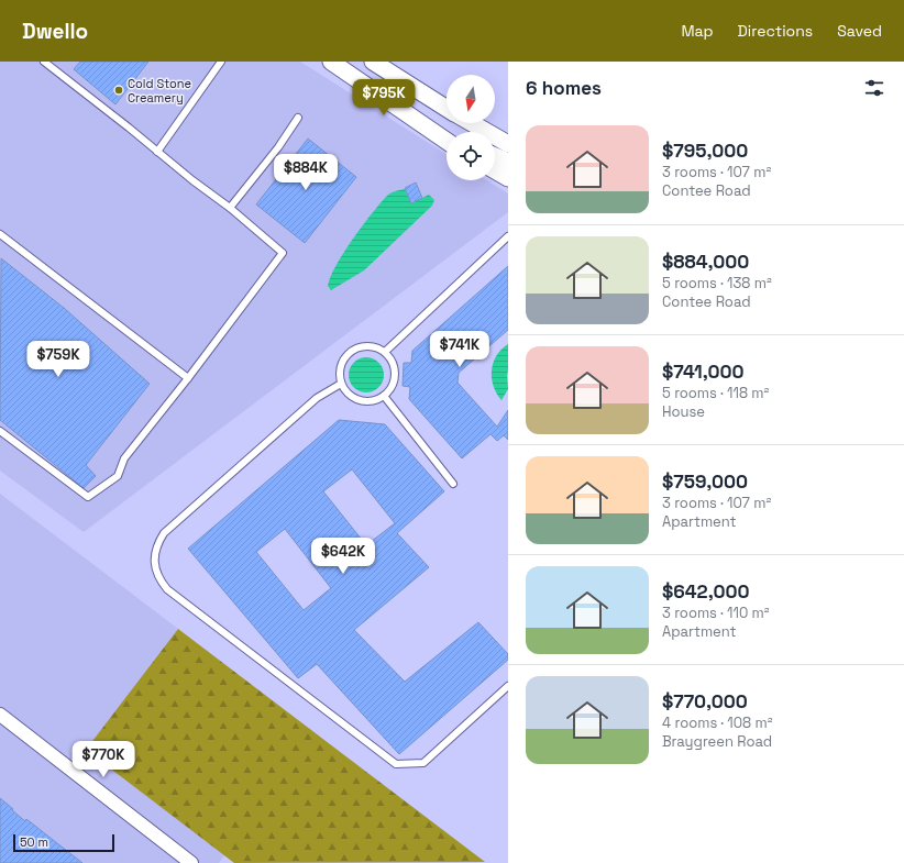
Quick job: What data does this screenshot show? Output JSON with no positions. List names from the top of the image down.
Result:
{
  "places": ["Cold Stone Creamery"],
  "scale_bar": "50 m",
  "north": "bottom",
  "page": {
    "header": "Dwello",
    "nav": ["Map", "Directions", "Saved"],
    "heading": "6 homes",
    "price": [
      "$795K",
      "$884K",
      "$741K",
      "$759K",
      "$642K",
      "$770K"
    ],
    "list": [
      {
        "name": "$795,000",
        "note": "3 rooms · 107 m² · Contee Road"
      },
      {
        "name": "$884,000",
        "note": "5 rooms · 138 m² · Contee Road"
      },
      {
        "name": "$741,000",
        "note": "5 rooms · 118 m² · House"
      },
      {
        "name": "$759,000",
        "note": "3 rooms · 107 m² · Apartment"
      },
      {
        "name": "$642,000",
        "note": "3 rooms · 110 m² · Apartment"
      },
      {
        "name": "$770,000",
        "note": "4 rooms · 108 m² · Braygreen Road"
      }
    ],
    "scale": "50 m"
  }
}
